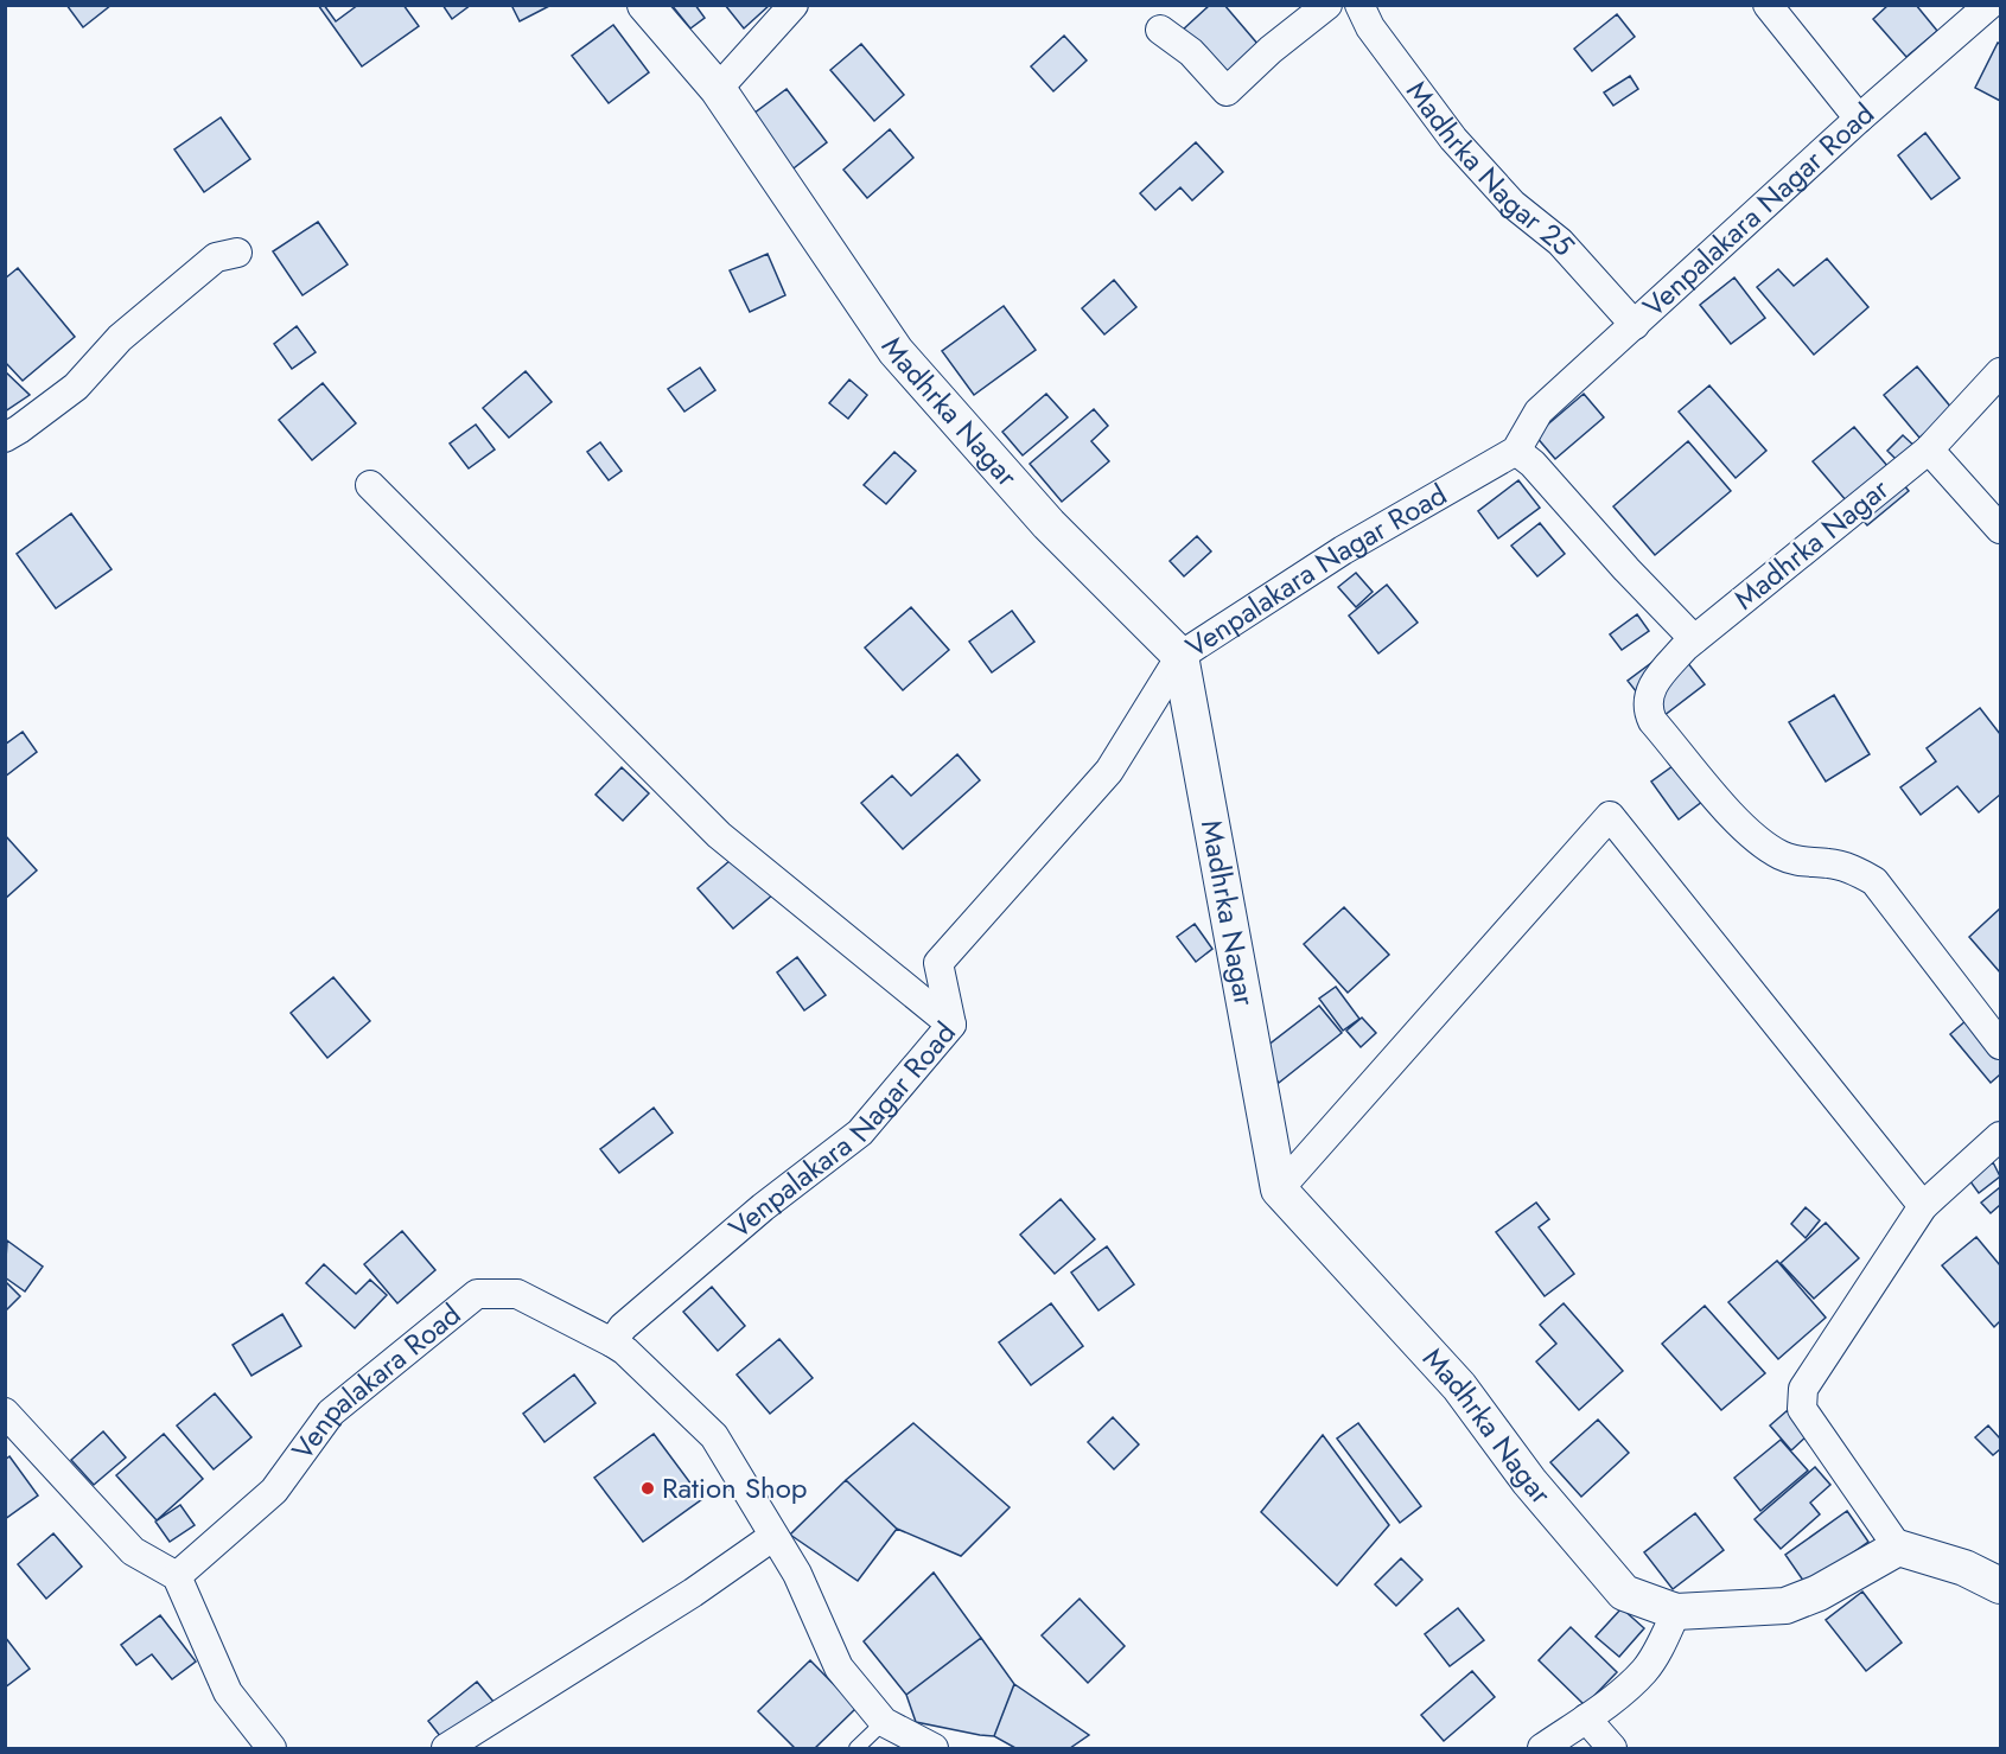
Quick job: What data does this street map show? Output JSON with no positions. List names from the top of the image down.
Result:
{
  "streets": {
    "street": [
      "Madhrka Nagar 25",
      "Venpalakara Nagar Road",
      "Madhrka Nagar",
      "Venpalakara Road"
    ]
  },
  "crossings": [
    ["Madhrka Nagar 25", "Venpalakara Nagar Road"],
    ["Venpalakara Nagar Road", "Madhrka Nagar"],
    ["Venpalakara Nagar Road", "Venpalakara Road"]
  ],
  "places": ["Ration Shop"]
}
